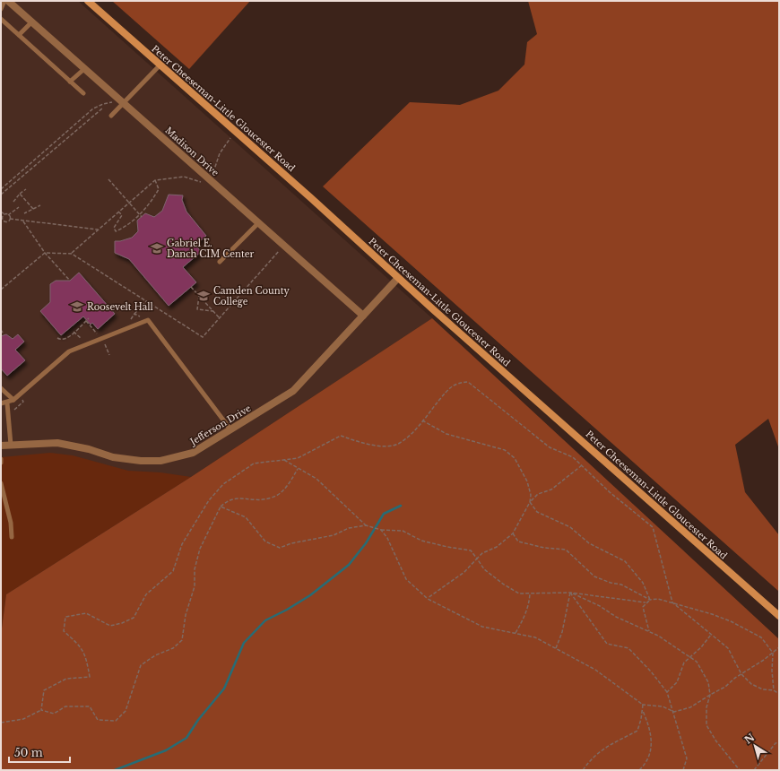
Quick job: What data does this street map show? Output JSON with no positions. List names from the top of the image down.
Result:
{
  "streets": {
    "street": ["Peter Cheeseman-Little Gloucester Road", "Madison Drive", "Jefferson Drive"]
  },
  "crossings": [
    ["Peter Cheeseman-Little Gloucester Road", "Jefferson Drive"],
    ["Madison Drive", "Jefferson Drive"]
  ],
  "places": {
    "school or university": ["Gabriel E. Danch CIM Center", "Camden County College", "Roosevelt Hall"]
  },
  "scale_bar": "50 m",
  "north": "top left"
}
